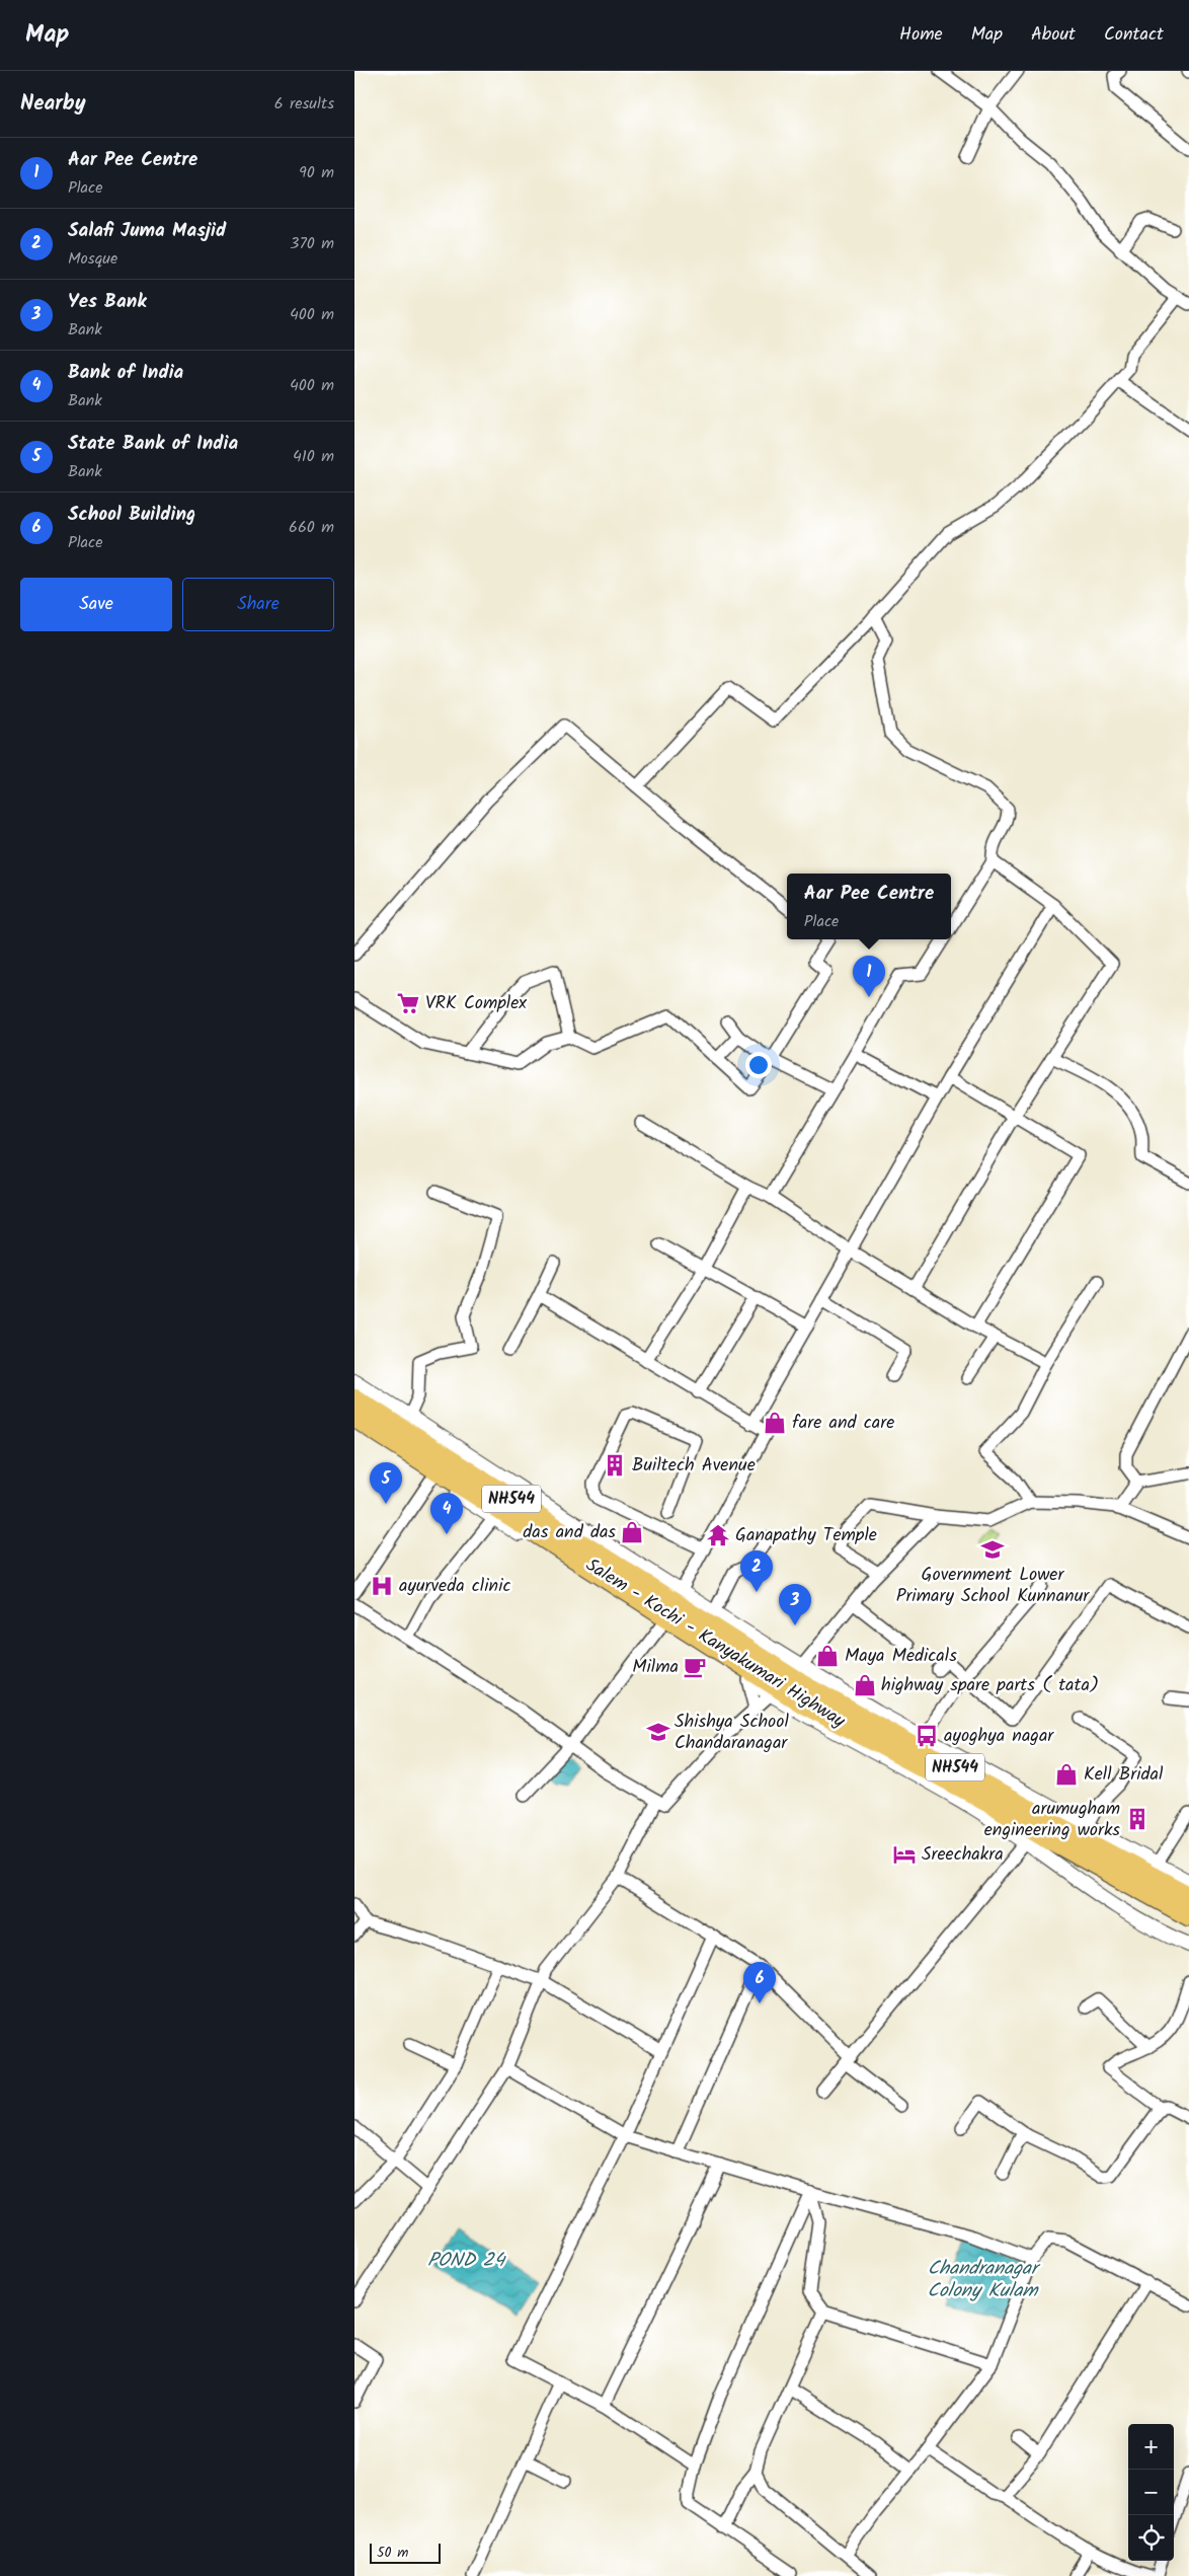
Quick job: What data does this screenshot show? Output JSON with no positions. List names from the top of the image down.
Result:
{
  "streets": {
    "highway": ["NH544", "Salem - Kochi - Kanyakumari Highway"]
  },
  "water": ["POND 24", "Chandranagar Colony Kulam"],
  "places": {
    "supermarket": ["VRK Complex"],
    "shop": [
      "fare and care",
      "das and das",
      "Maya Medicals",
      "highway spare parts ( tata)",
      "Kell Bridal"
    ],
    "building": ["Builtech Avenue", "arumugham engineering works"],
    "temple": ["Ganapathy Temple"],
    "school or university": ["Government Lower Primary School Kunnanur", "Shishya School Chandaranagar"],
    "hospital": ["ayurveda clinic"],
    "cafe": ["Milma"],
    "bus stop": ["ayoghya nagar"],
    "hotel": ["Sreechakra"]
  },
  "scale_bar": "50 m",
  "page": {
    "header": "Map",
    "nav": [
      "Home",
      "Map",
      "About",
      "Contact"
    ],
    "heading": ["Nearby", "6 results"],
    "list": [
      {
        "mark": "1",
        "name": "Aar Pee Centre",
        "note": "Place",
        "value": "90 m"
      },
      {
        "mark": "2",
        "name": "Salafi Juma Masjid",
        "note": "Mosque",
        "value": "370 m"
      },
      {
        "mark": "3",
        "name": "Yes Bank",
        "note": "Bank",
        "value": "400 m"
      },
      {
        "mark": "4",
        "name": "Bank of India",
        "note": "Bank",
        "value": "400 m"
      },
      {
        "mark": "5",
        "name": "State Bank of India",
        "note": "Bank",
        "value": "410 m"
      },
      {
        "mark": "6",
        "name": "School Building",
        "note": "Place",
        "value": "660 m"
      }
    ],
    "buttons": ["Save", "Share"],
    "popup": ["Aar Pee Centre", "Place"],
    "pins": [
      "1",
      "5",
      "4",
      "2",
      "3",
      "6"
    ],
    "map_buttons": ["+", "−"],
    "scale": "50 m"
  }
}
